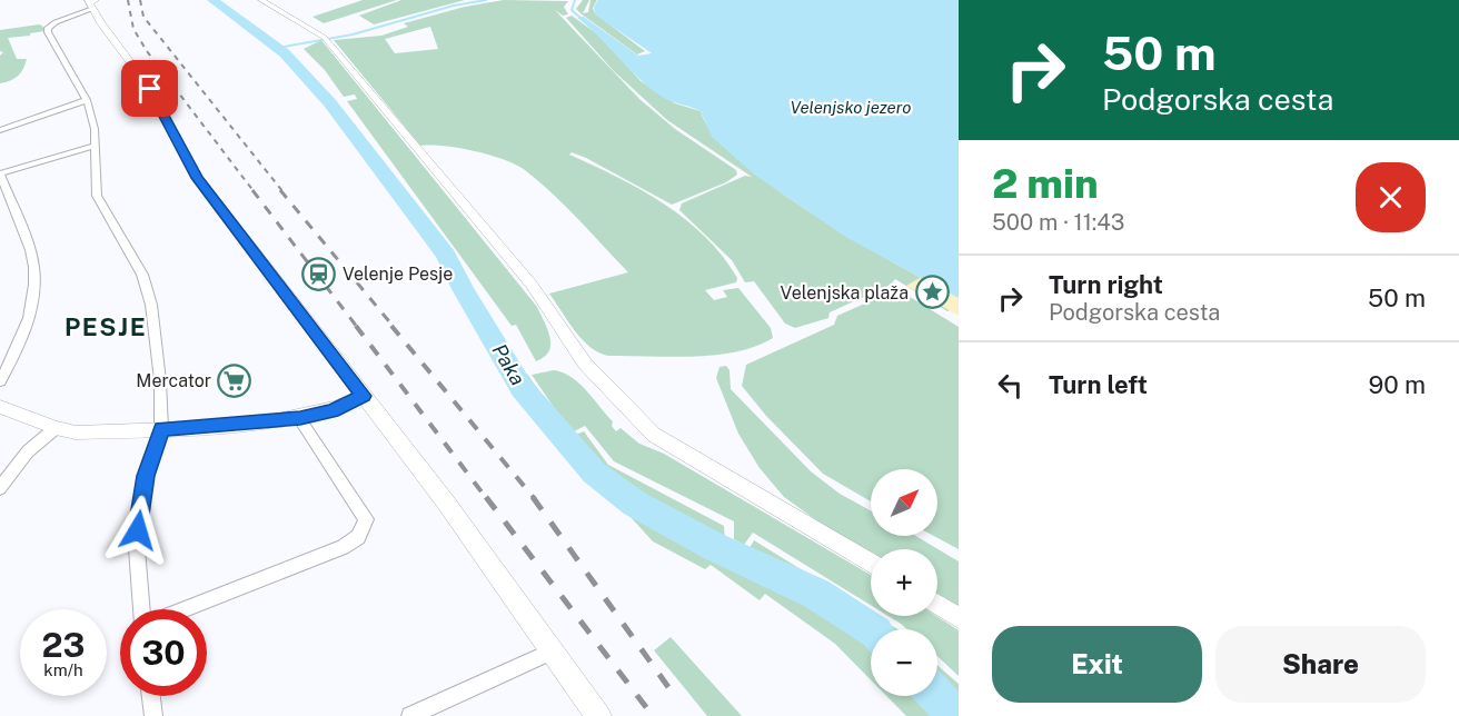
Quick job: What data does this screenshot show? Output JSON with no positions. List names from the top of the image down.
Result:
{
  "districts": ["PESJE"],
  "water": ["Velenjsko jezero", "Paka"],
  "places": {
    "station": ["Velenje Pesje"],
    "place": ["Velenjska plaža"],
    "supermarket": ["Mercator"]
  },
  "north": "top right",
  "page": {
    "turn": ["50 m", "Podgorska cesta"],
    "heading": ["2 min", "500 m · 11:43"],
    "list": [
      {
        "name": "Turn right",
        "note": "Podgorska cesta",
        "value": "50 m"
      },
      {
        "name": "Turn left",
        "value": "90 m"
      }
    ],
    "map_buttons": ["+", "−"],
    "speed": "23 km/h",
    "limit": "30",
    "buttons": ["Exit", "Share"]
  }
}
